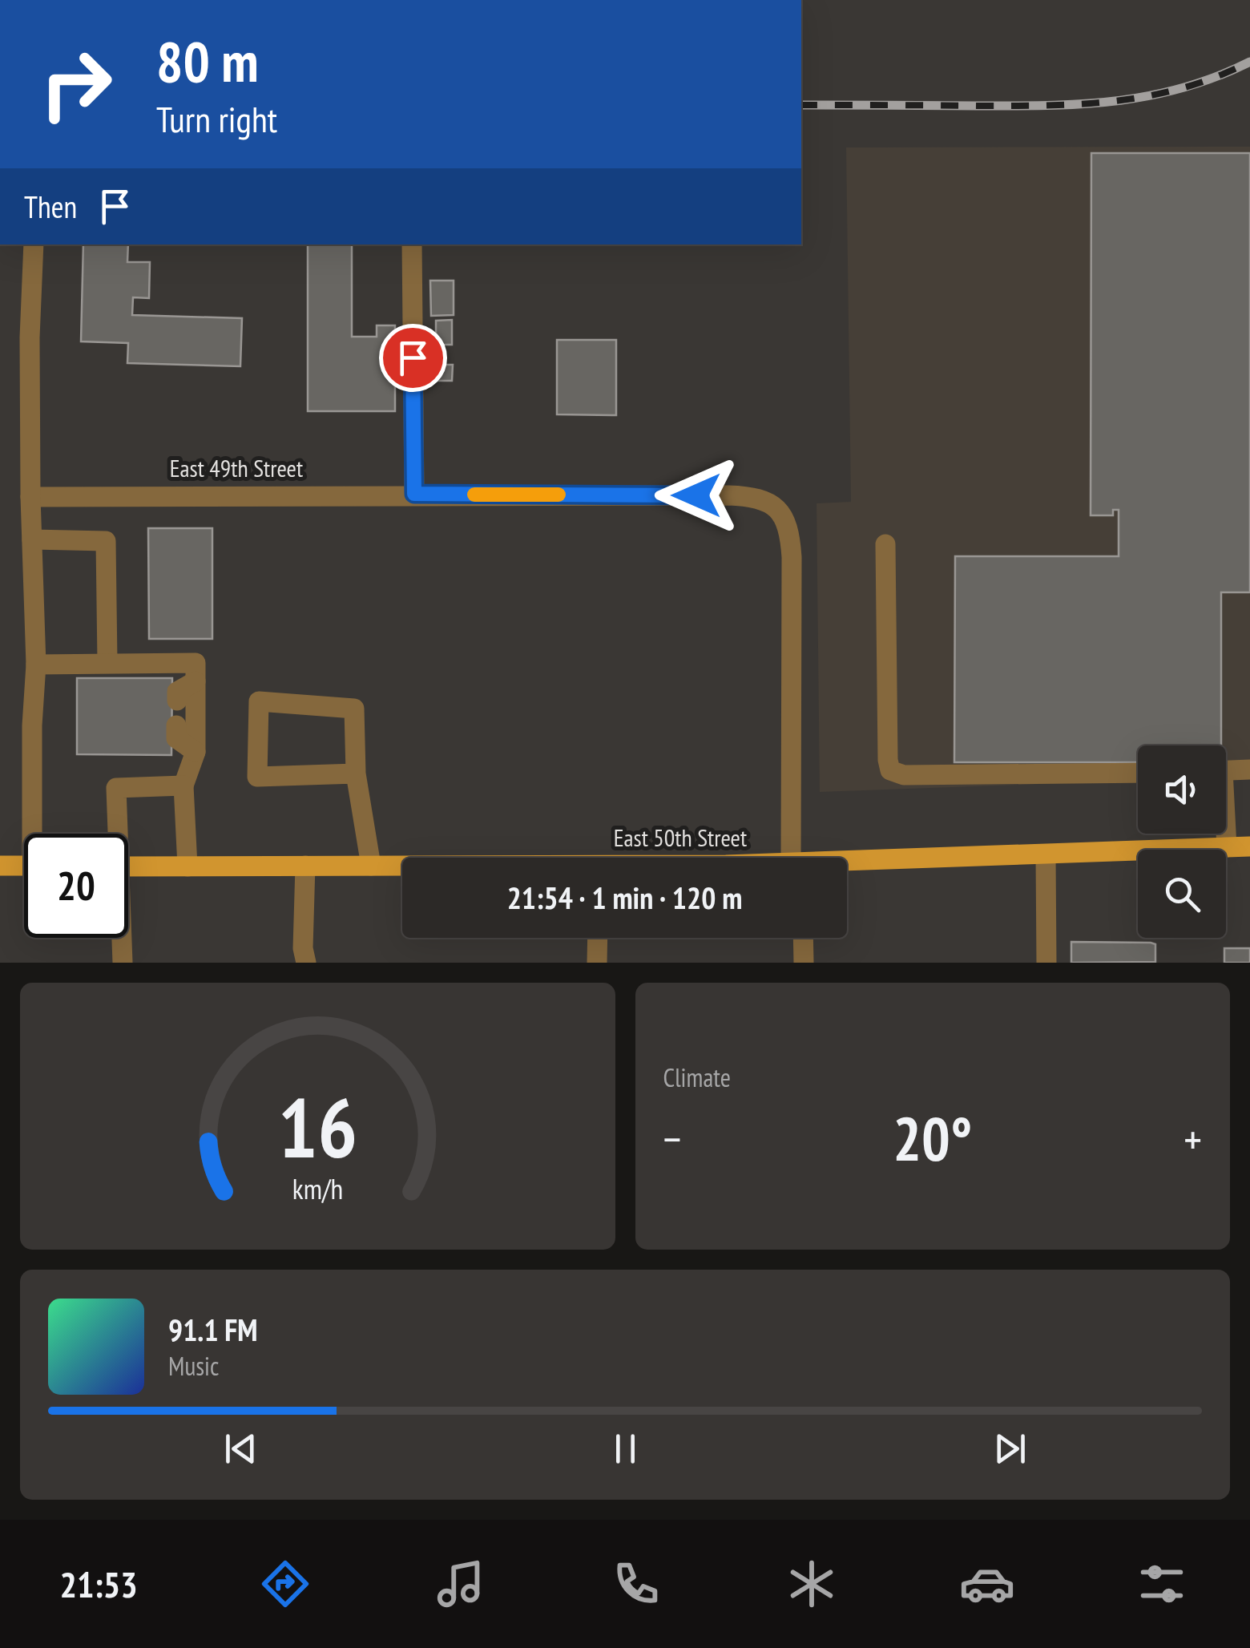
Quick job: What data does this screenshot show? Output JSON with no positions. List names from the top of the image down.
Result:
{
  "streets": {
    "main road": ["East 50th Street"],
    "street": ["East 49th Street"]
  },
  "page": {
    "turn": ["80 m", "Turn right"],
    "then": "Then",
    "limit": "20",
    "trip": "21:54 · 1 min · 120 m",
    "tile": "Climate",
    "heat": ["−", "20°", "+"],
    "song": ["91.1 FM", "Music"],
    "tabs": "21:53",
    "gauge": ["16", "km/h"]
  }
}
